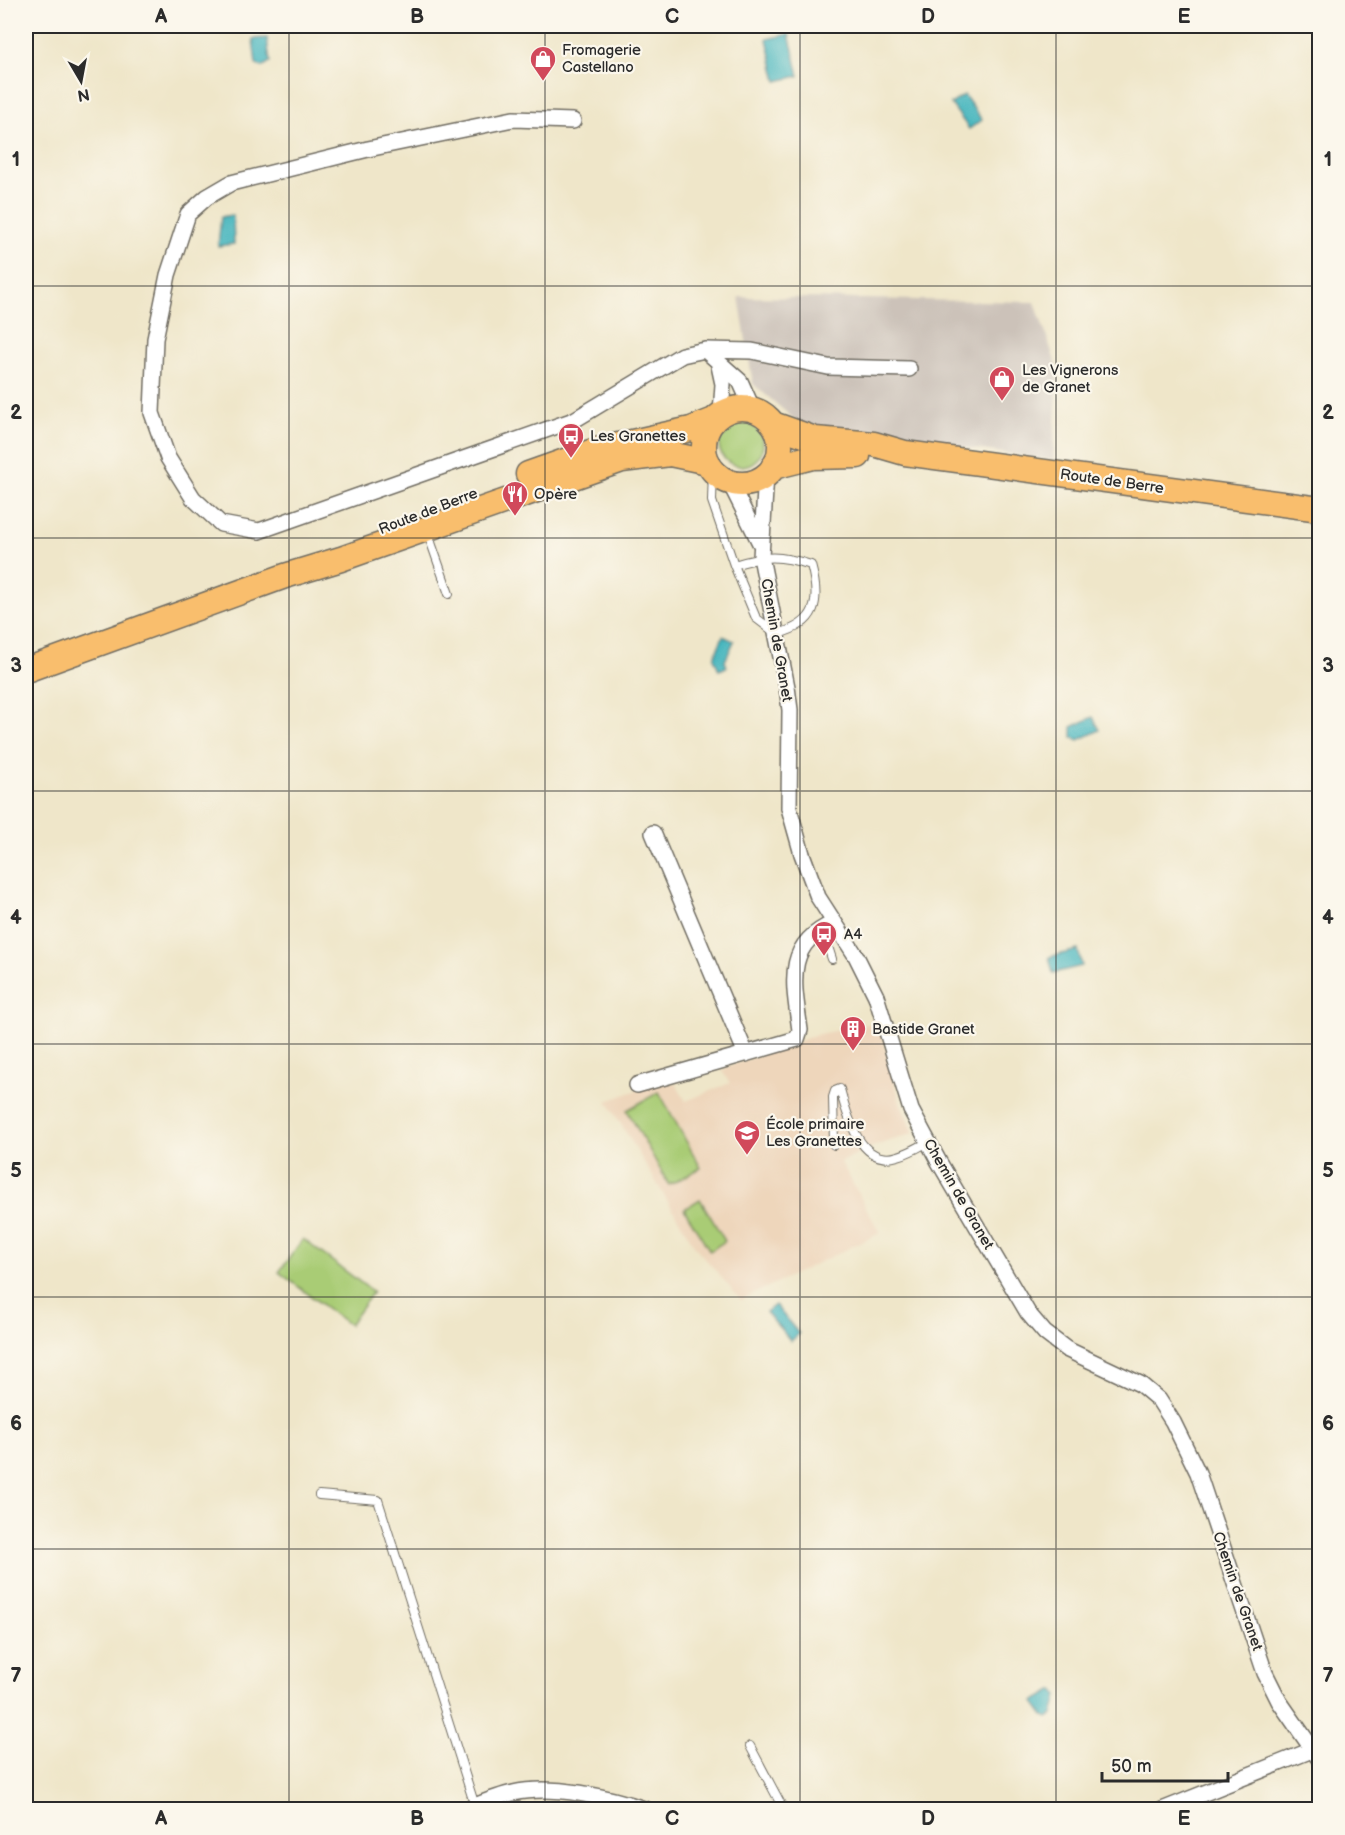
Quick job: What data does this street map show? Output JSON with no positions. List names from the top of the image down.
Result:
{
  "streets": {
    "main road": ["Route de Berre"],
    "street": ["Chemin de Granet"]
  },
  "crossings": [
    ["Route de Berre", "Chemin de Granet"]
  ],
  "places": {
    "shop": ["Fromagerie Castellano", "Les Vignerons de Granet"],
    "bus stop": ["Les Granettes", "A4"],
    "restaurant": ["Opère"],
    "building": ["Bastide Granet"],
    "school or university": ["École primaire Les Granettes"]
  },
  "scale_bar": "50 m",
  "north": "bottom",
  "grid": {
    "columns": [
      "A",
      "B",
      "C",
      "D",
      "E"
    ],
    "rows": [
      "1",
      "2",
      "3",
      "4",
      "5",
      "6",
      "7"
    ]
  }
}
